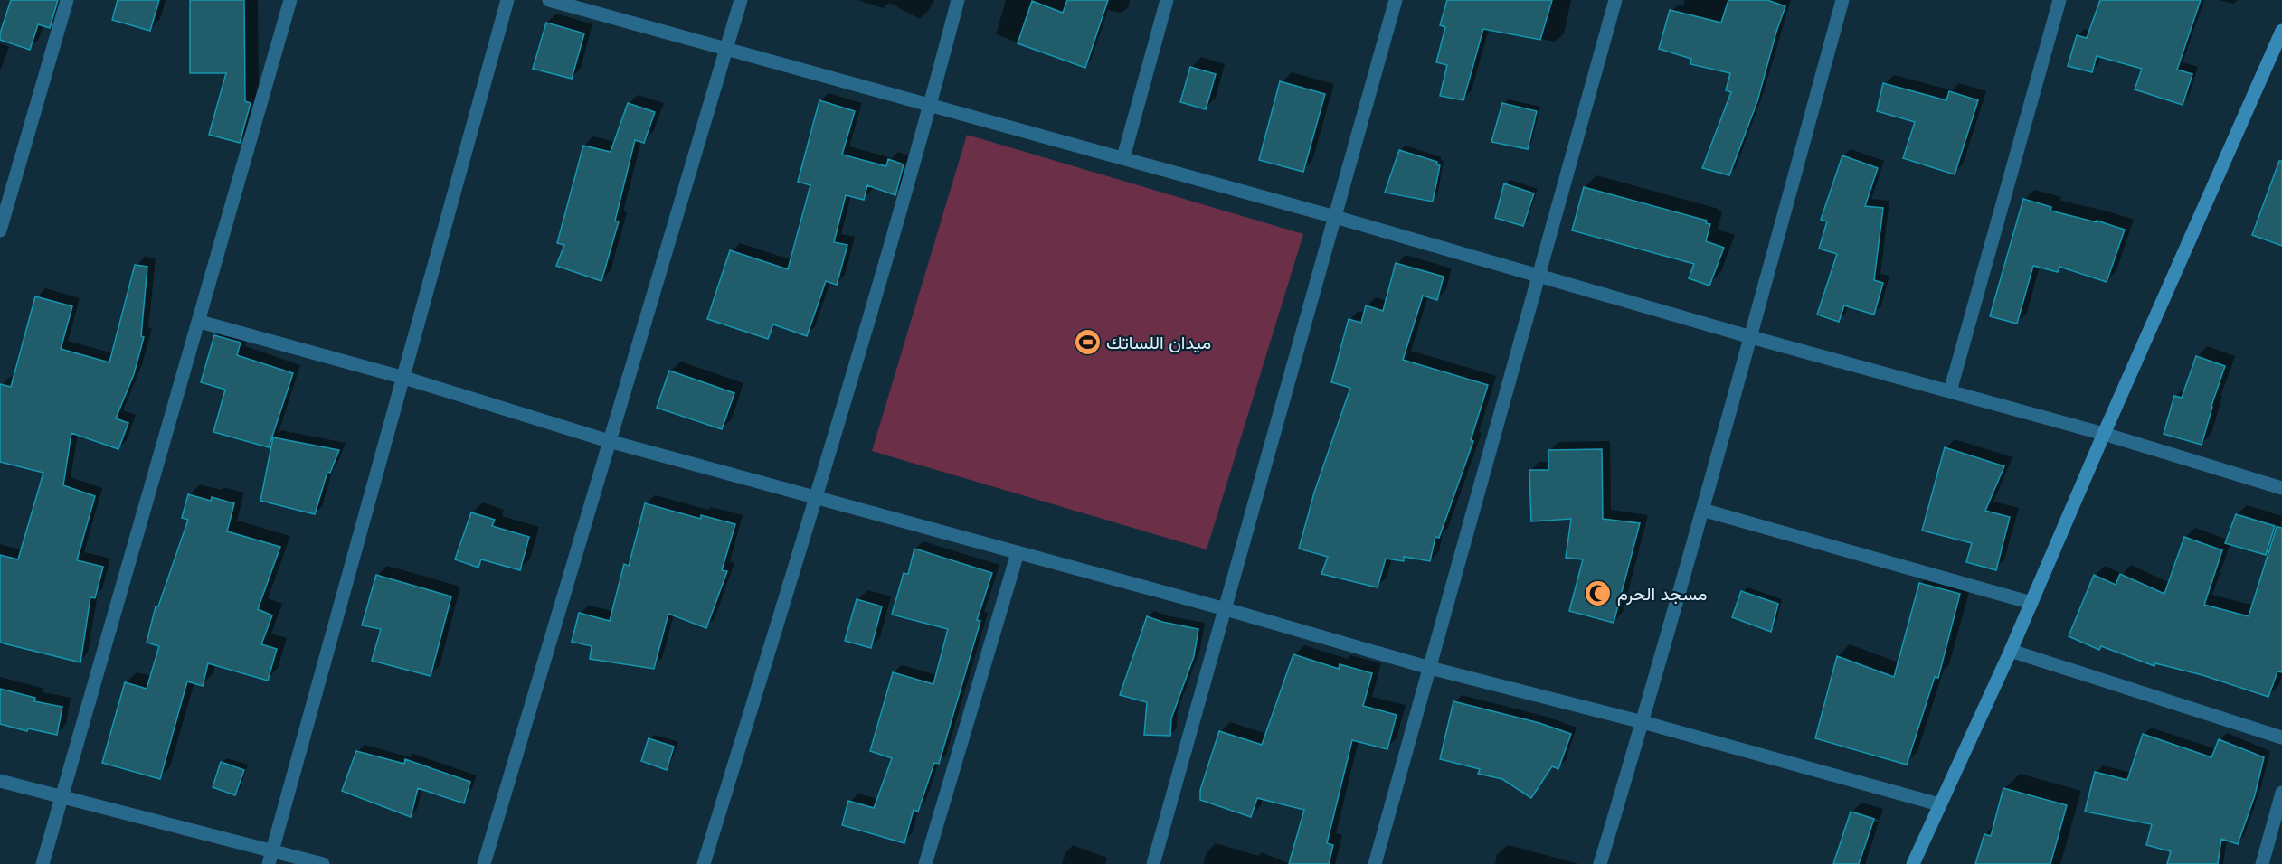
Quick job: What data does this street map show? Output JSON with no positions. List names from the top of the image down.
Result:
{
  "places": {
    "sports": ["ميدان اللساتك"],
    "mosque": ["مسجد الحرم"]
  }
}
